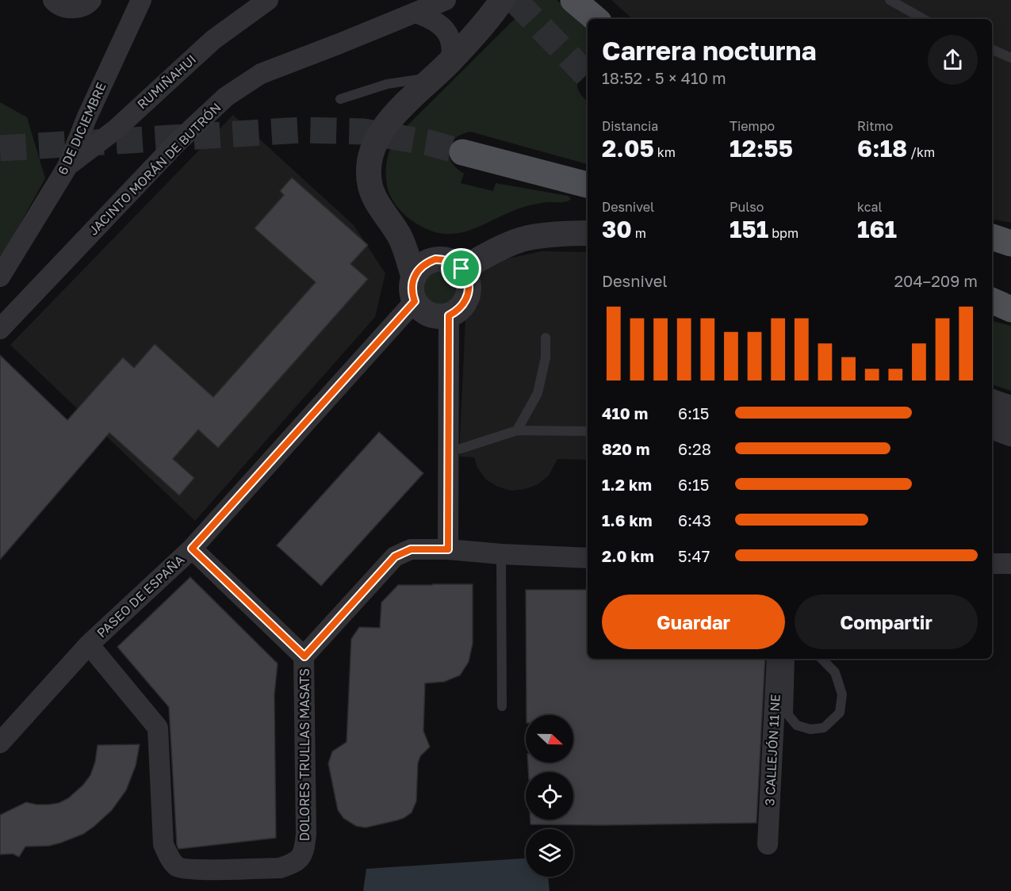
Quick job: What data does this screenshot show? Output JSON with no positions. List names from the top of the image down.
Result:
{
  "streets": {
    "street": [
      "RUMIÑAHUI",
      "6 DE DICIEMBRE",
      "JACINTO MORÁN DE BUTRÓN",
      "PASEO DE ESPAÑA",
      "3 CALLEJÓN 11 NE",
      "DOLORES TRULLAS MASATS"
    ]
  },
  "crossings": [
    ["RUMIÑAHUI", "6 DE DICIEMBRE"],
    ["PASEO DE ESPAÑA", "DOLORES TRULLAS MASATS"]
  ],
  "north": "right",
  "page": {
    "heading": ["Carrera nocturna", "18:52 · 5 × 410 m"],
    "stats": [
      ["Distancia", "2.05 km"],
      ["Tiempo", "12:55"],
      ["Ritmo", "6:18 /km"],
      ["Desnivel", "30 m"],
      ["Pulso", "151 bpm"],
      ["kcal", "161"]
    ],
    "chart": ["Desnivel", "204–209 m"],
    "list": [
      {
        "name": "410 m",
        "note": "6:15"
      },
      {
        "name": "820 m",
        "note": "6:28"
      },
      {
        "name": "1.2 km",
        "note": "6:15"
      },
      {
        "name": "1.6 km",
        "note": "6:43"
      },
      {
        "name": "2.0 km",
        "note": "5:47"
      }
    ],
    "buttons": ["Guardar", "Compartir"]
  }
}
